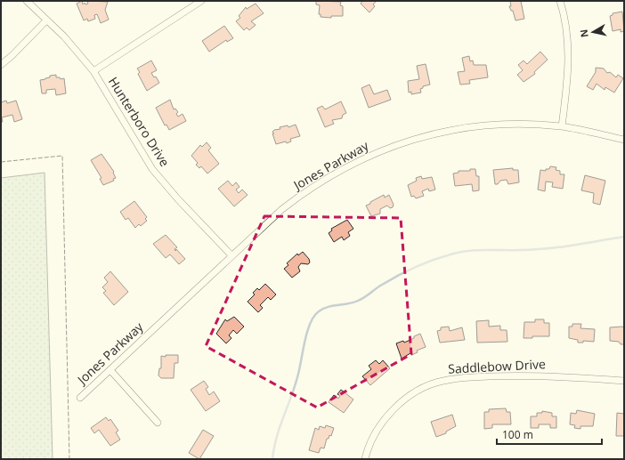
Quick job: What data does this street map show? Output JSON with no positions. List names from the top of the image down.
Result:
{
  "streets": {
    "street": ["Hunterboro Drive", "Jones Parkway", "Saddlebow Drive"]
  },
  "crossings": [
    ["Hunterboro Drive", "Jones Parkway"]
  ],
  "scale_bar": "100 m",
  "north": "left"
}
